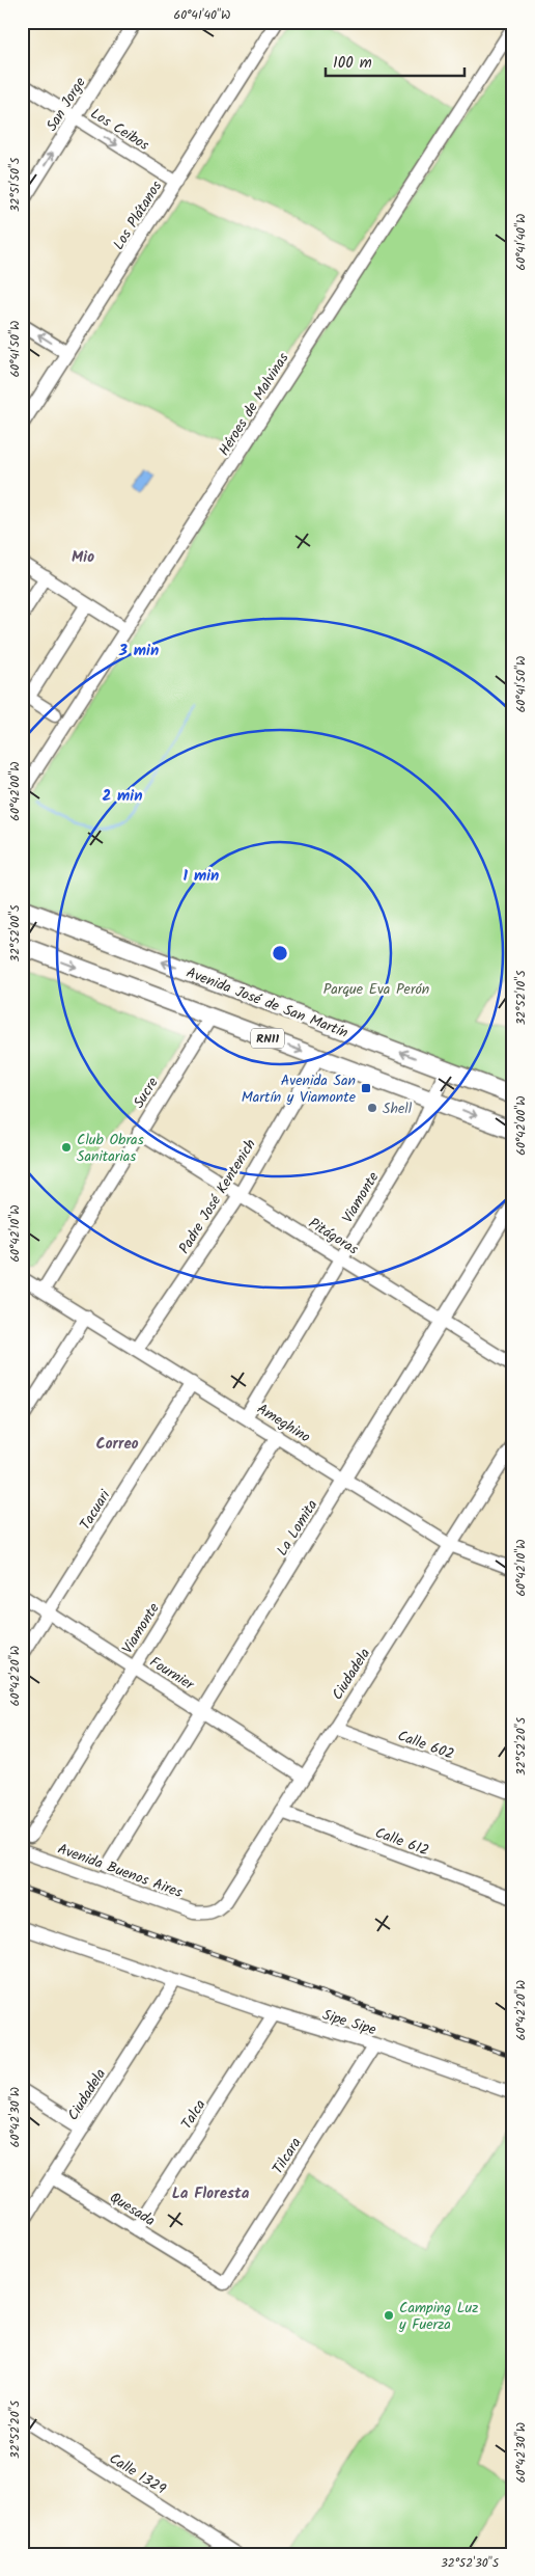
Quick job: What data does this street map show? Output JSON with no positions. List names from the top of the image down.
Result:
{
  "streets": {
    "main road": ["Avenida José de San Martín", "RN11"],
    "street": [
      "San Jorge",
      "Los Ceibos",
      "Los Plátanos",
      "Héroes de Malvinas",
      "Sucre",
      "Padre José Kentenich",
      "Viamonte",
      "Pitágoras",
      "Ameghino",
      "Tacuari",
      "La Lomita",
      "Fournier",
      "Ciudadela",
      "Calle 602",
      "Calle 612",
      "Avenida Buenos Aires",
      "Sipe Sipe",
      "Talca",
      "Tilcara",
      "Quesada",
      "Calle 1329"
    ]
  },
  "crossings": [
    ["San Jorge", "Los Ceibos"],
    ["Los Ceibos", "Los Plátanos"],
    ["Avenida José de San Martín", "Viamonte"],
    ["RN11", "Sucre"],
    ["RN11", "Padre José Kentenich"],
    ["RN11", "Viamonte"],
    ["Sucre", "Pitágoras"],
    ["Sucre", "Ameghino"],
    ["Padre José Kentenich", "Pitágoras"],
    ["Padre José Kentenich", "Ameghino"],
    ["Viamonte", "Pitágoras"],
    ["Viamonte", "Ameghino"],
    ["Viamonte", "Fournier"],
    ["Pitágoras", "La Lomita"],
    ["Ameghino", "Tacuari"],
    ["Ameghino", "La Lomita"],
    ["Ameghino", "Ciudadela"],
    ["Tacuari", "Fournier"],
    ["La Lomita", "Fournier"],
    ["Fournier", "Ciudadela"],
    ["Ciudadela", "Calle 602"],
    ["Ciudadela", "Calle 612"],
    ["Ciudadela", "Avenida Buenos Aires"],
    ["Ciudadela", "Sipe Sipe"],
    ["Ciudadela", "Quesada"],
    ["Sipe Sipe", "Talca"],
    ["Sipe Sipe", "Tilcara"],
    ["Talca", "Quesada"],
    ["Tilcara", "Quesada"]
  ],
  "one_way": ["San Jorge", "Los Ceibos"],
  "districts": ["Mio", "Correo", "La Floresta"],
  "parks": ["Parque Eva Perón"],
  "places": {
    "transit": ["Avenida San Martín y Viamonte"],
    "other": ["Shell", "Club Obras Sanitarias", "Camping Luz y Fuerza"]
  },
  "scale_bar": "100 m",
  "coordinates": [
    "60°41'40\"W",
    "32°51'50\"S",
    "60°41'50\"W",
    "60°42'00\"W",
    "32°52'00\"S",
    "32°52'10\"S",
    "60°42'10\"W",
    "60°42'20\"W",
    "32°52'20\"S",
    "60°42'30\"W",
    "32°52'30\"S"
  ],
  "rings": ["3 min", "2 min", "1 min"]
}
